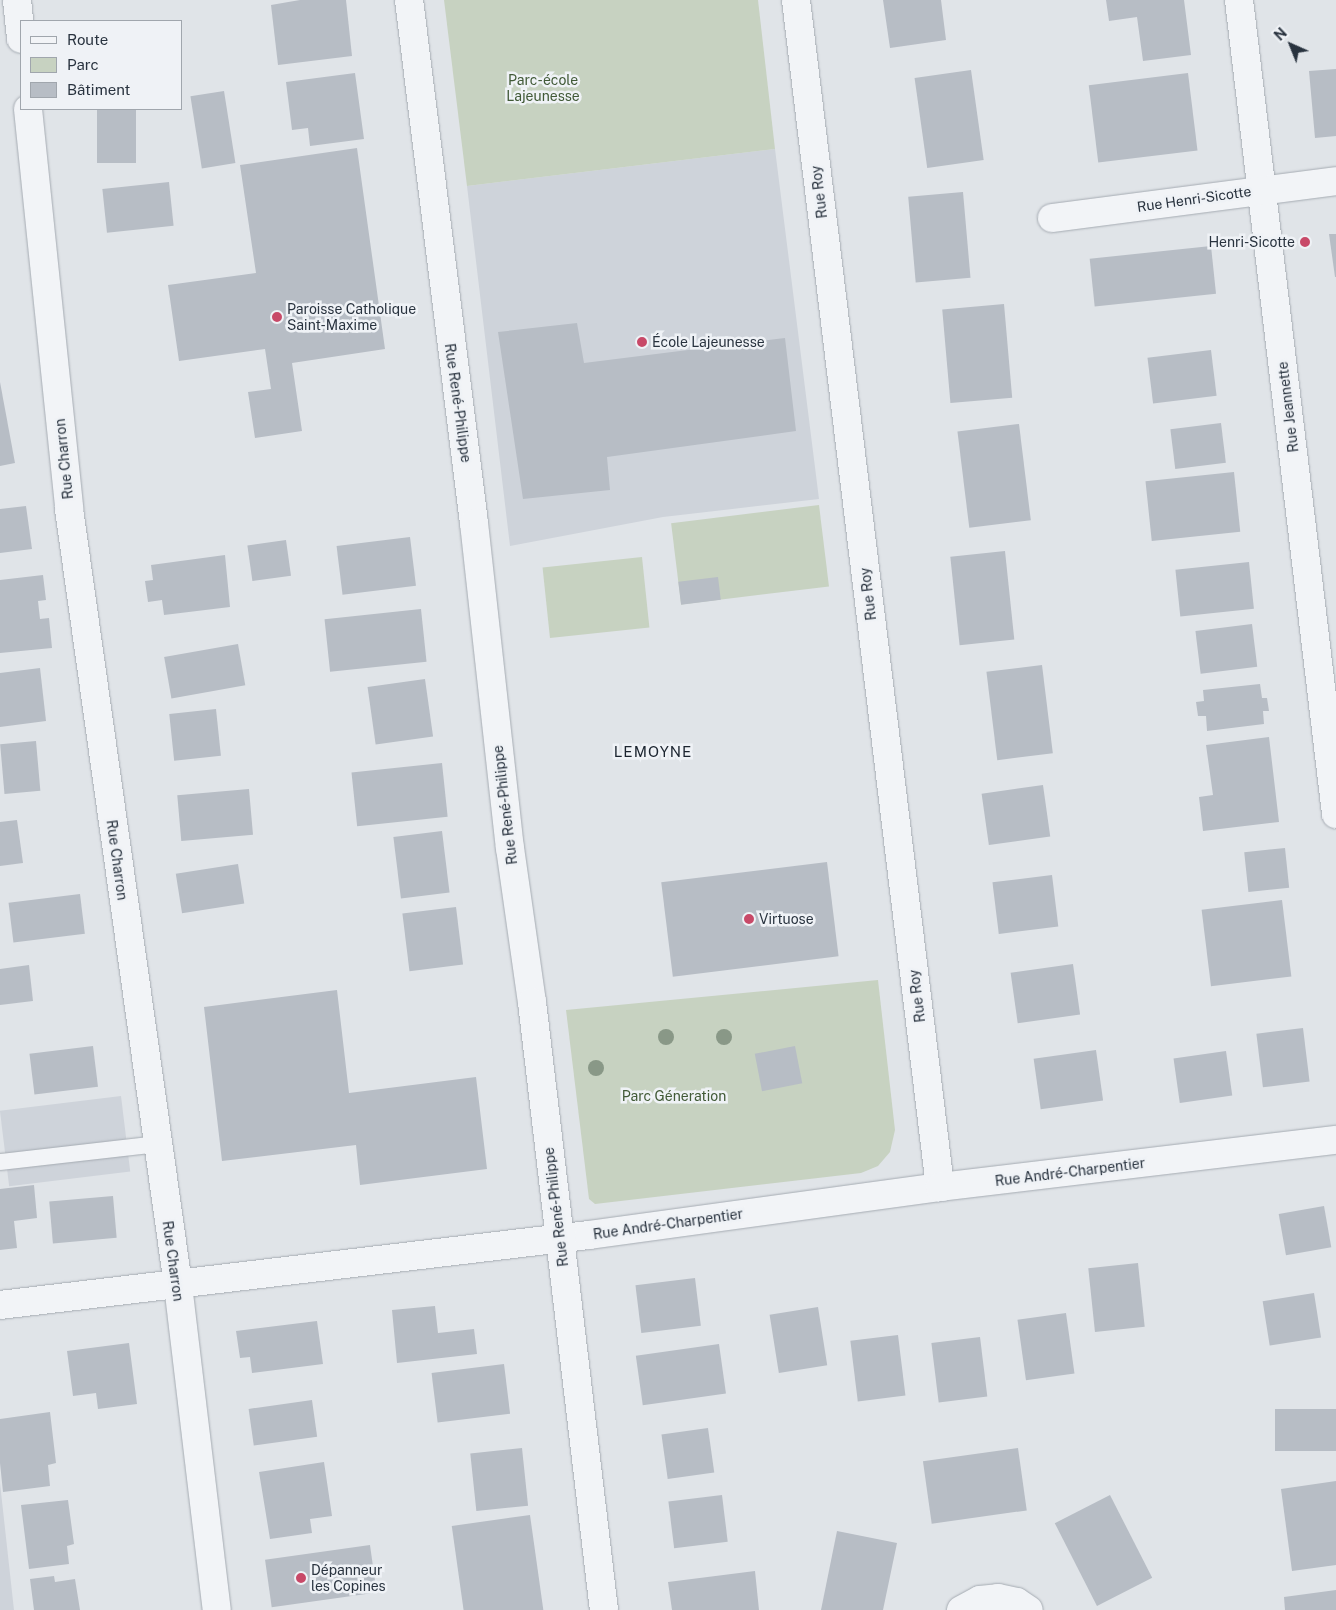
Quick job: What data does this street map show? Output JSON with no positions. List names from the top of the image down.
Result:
{
  "streets": {
    "street": [
      "Rue Roy",
      "Rue Henri-Sicotte",
      "Rue René-Philippe",
      "Rue Jeannette",
      "Rue Charron",
      "Rue André-Charpentier"
    ]
  },
  "crossings": [
    ["Rue Roy", "Rue André-Charpentier"],
    ["Rue Henri-Sicotte", "Rue Jeannette"],
    ["Rue René-Philippe", "Rue André-Charpentier"],
    ["Rue Charron", "Rue André-Charpentier"]
  ],
  "districts": ["LEMOYNE"],
  "parks": ["Parc-école Lajeunesse", "Parc Géneration"],
  "places": [
    "Henri-Sicotte",
    "Paroisse Catholique Saint-Maxime",
    "École Lajeunesse",
    "Virtuose",
    "Dépanneur les Copines"
  ],
  "legend": ["Route", "Parc", "Bâtiment"],
  "north": "top left"
}
